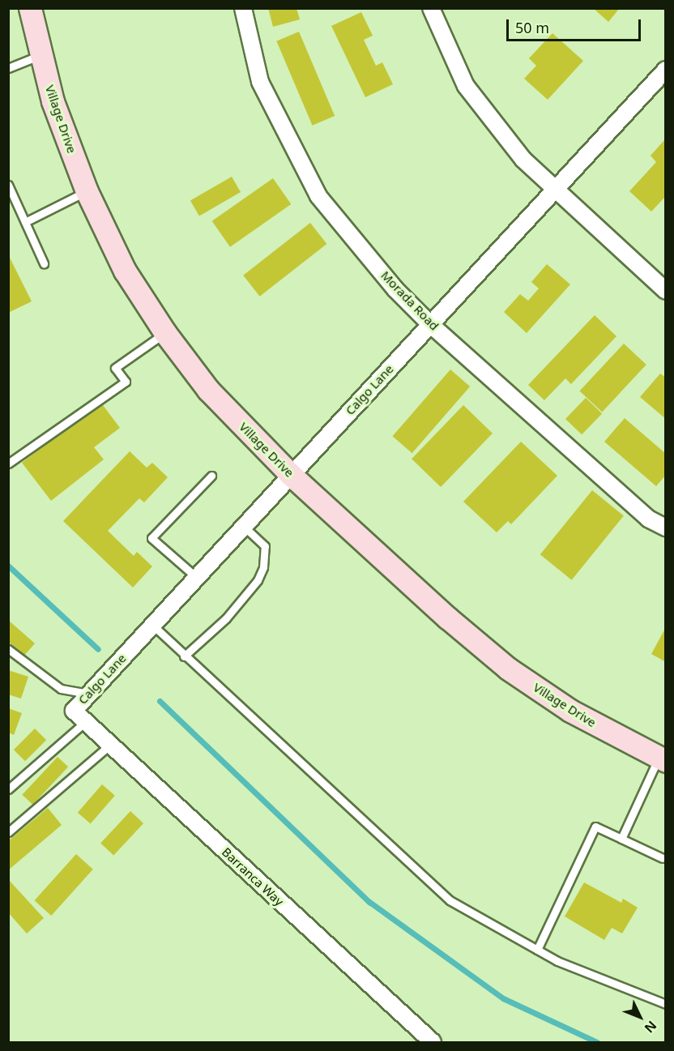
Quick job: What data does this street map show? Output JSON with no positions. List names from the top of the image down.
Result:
{
  "streets": {
    "main road": ["Village Drive"],
    "street": ["Morada Road", "Calgo Lane", "Barranca Way"]
  },
  "crossings": [
    ["Village Drive", "Calgo Lane"],
    ["Morada Road", "Calgo Lane"],
    ["Calgo Lane", "Barranca Way"]
  ],
  "scale_bar": "50 m",
  "north": "bottom right"
}
